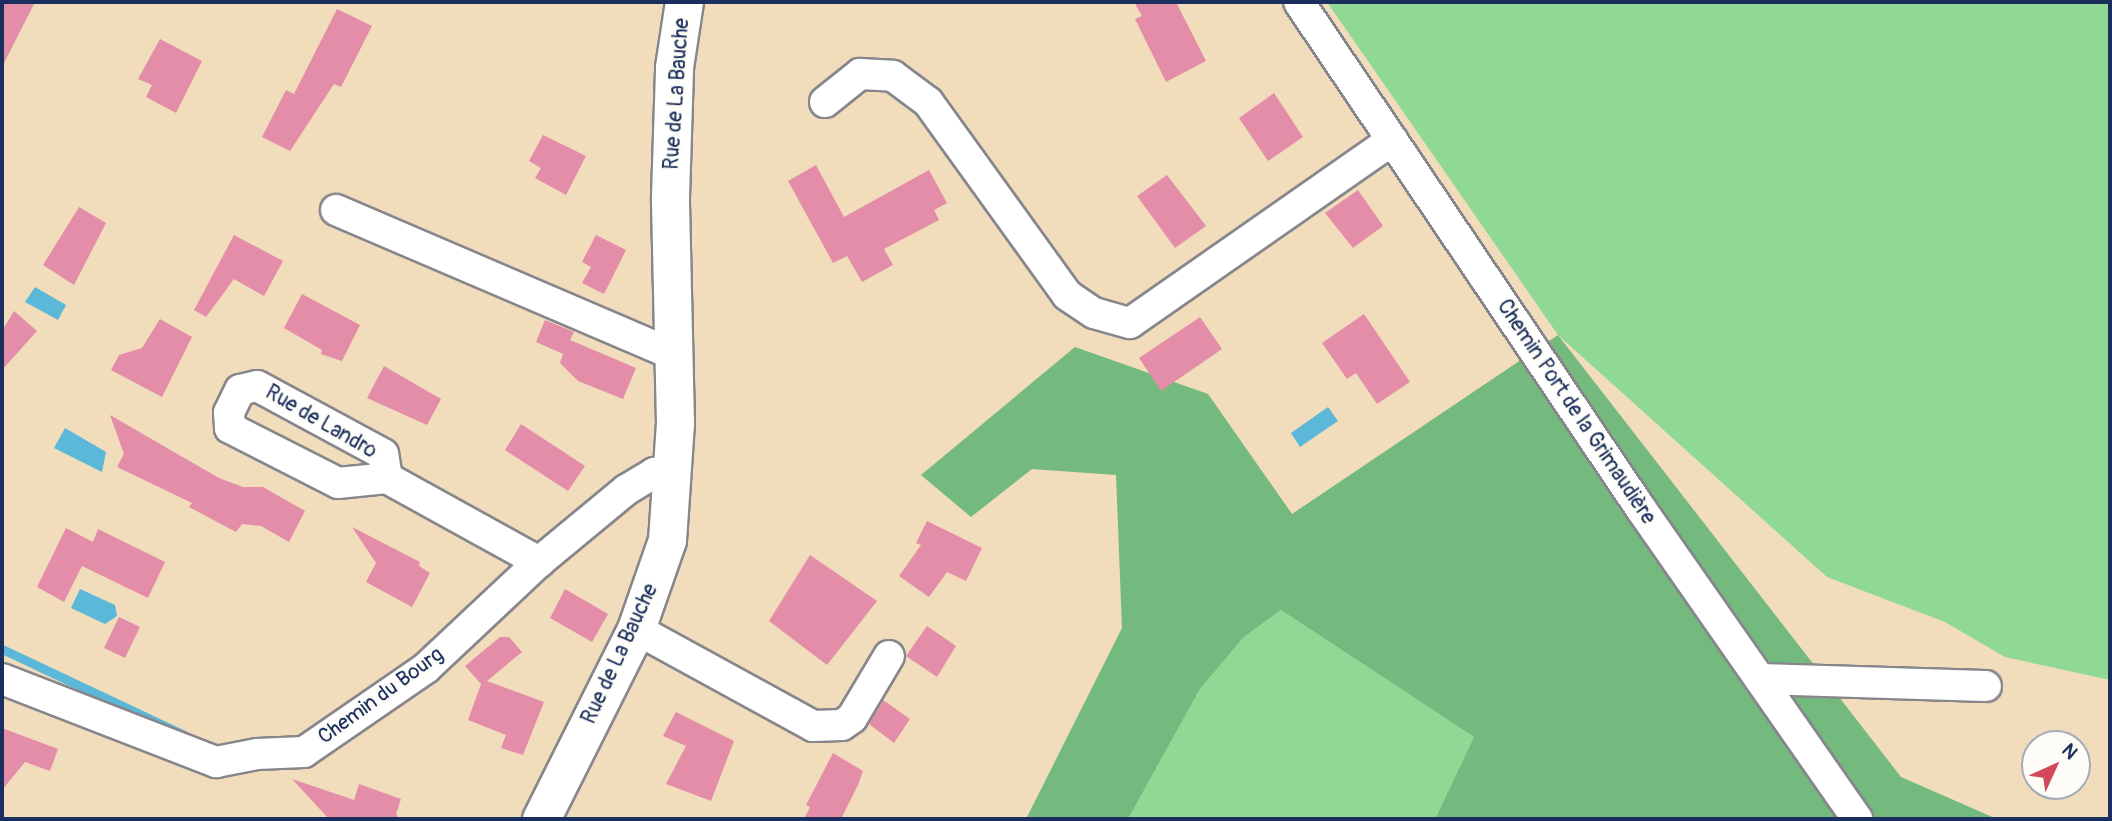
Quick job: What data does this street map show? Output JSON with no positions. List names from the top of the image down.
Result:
{
  "streets": {
    "street": [
      "Rue de La Bauche",
      "Chemin Port de la Grimaudière",
      "Rue de Landro",
      "Chemin du Bourg"
    ]
  },
  "crossings": [
    ["Rue de La Bauche", "Chemin du Bourg"],
    ["Rue de Landro", "Chemin du Bourg"]
  ],
  "north": "top right"
}
